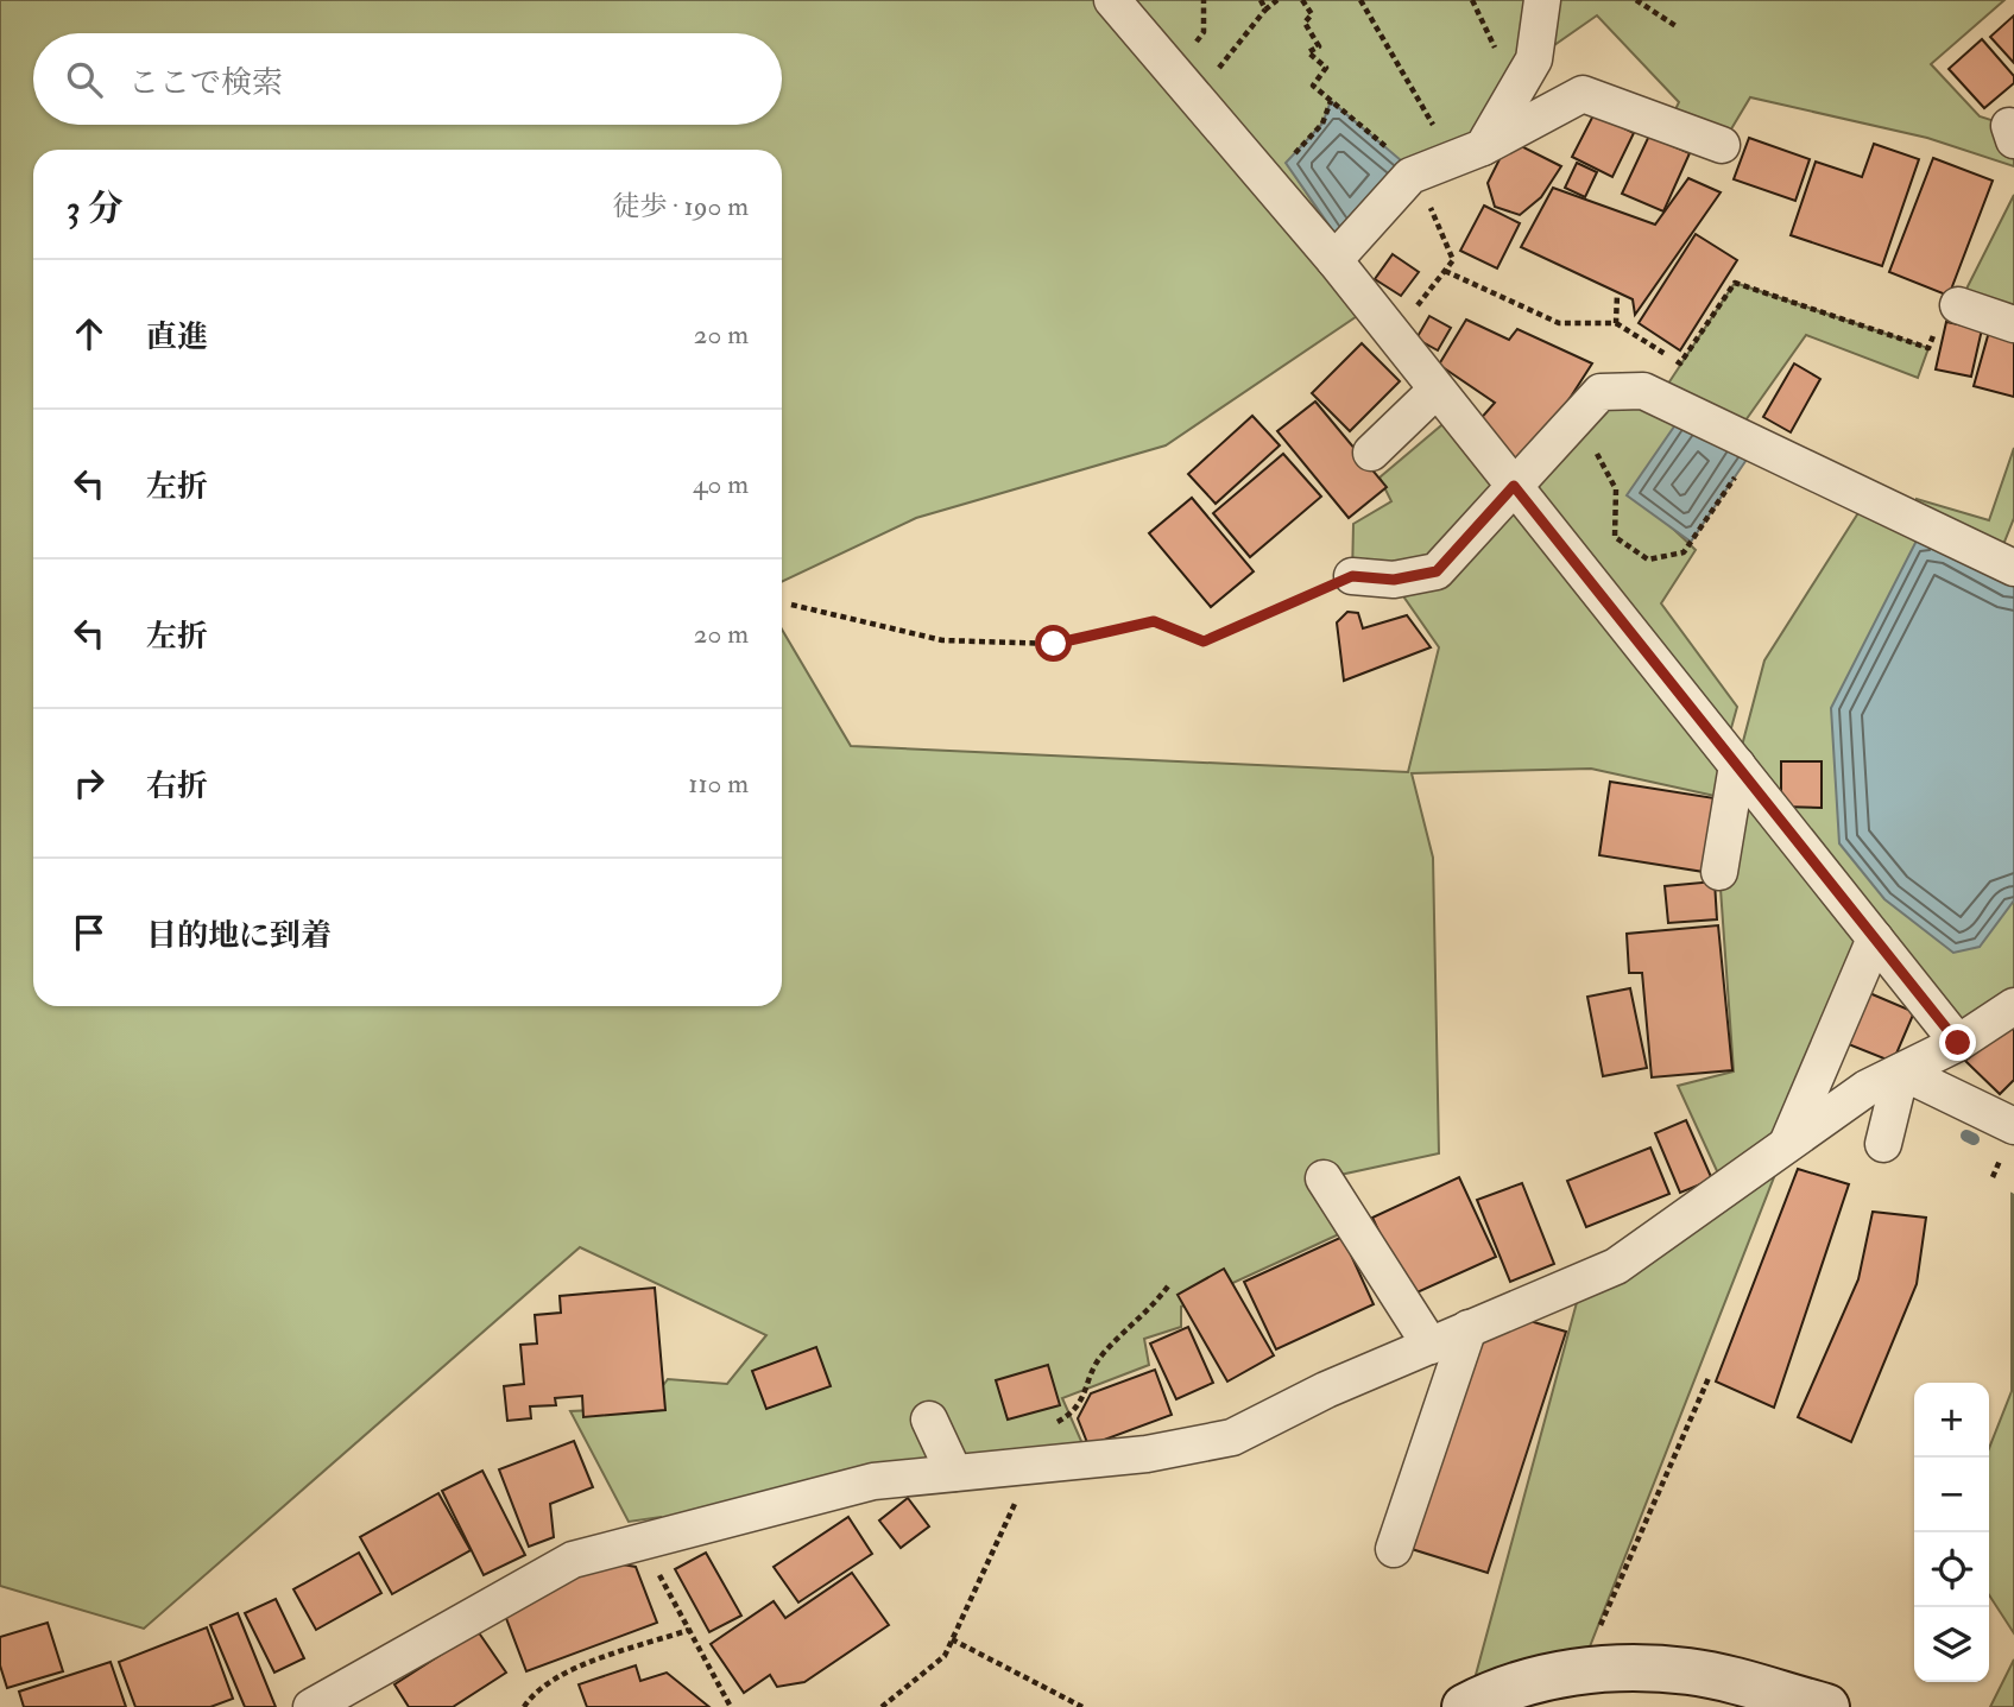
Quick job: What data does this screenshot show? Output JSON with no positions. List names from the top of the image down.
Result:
{
  "page": {
    "search": "ここで検索",
    "heading": ["3 分", "徒歩 · 190 m"],
    "list": [
      ["直進", "20 m"],
      ["左折", "40 m"],
      ["左折", "20 m"],
      ["右折", "110 m"],
      "目的地に到着"
    ],
    "map_buttons": ["+", "−"]
  }
}
